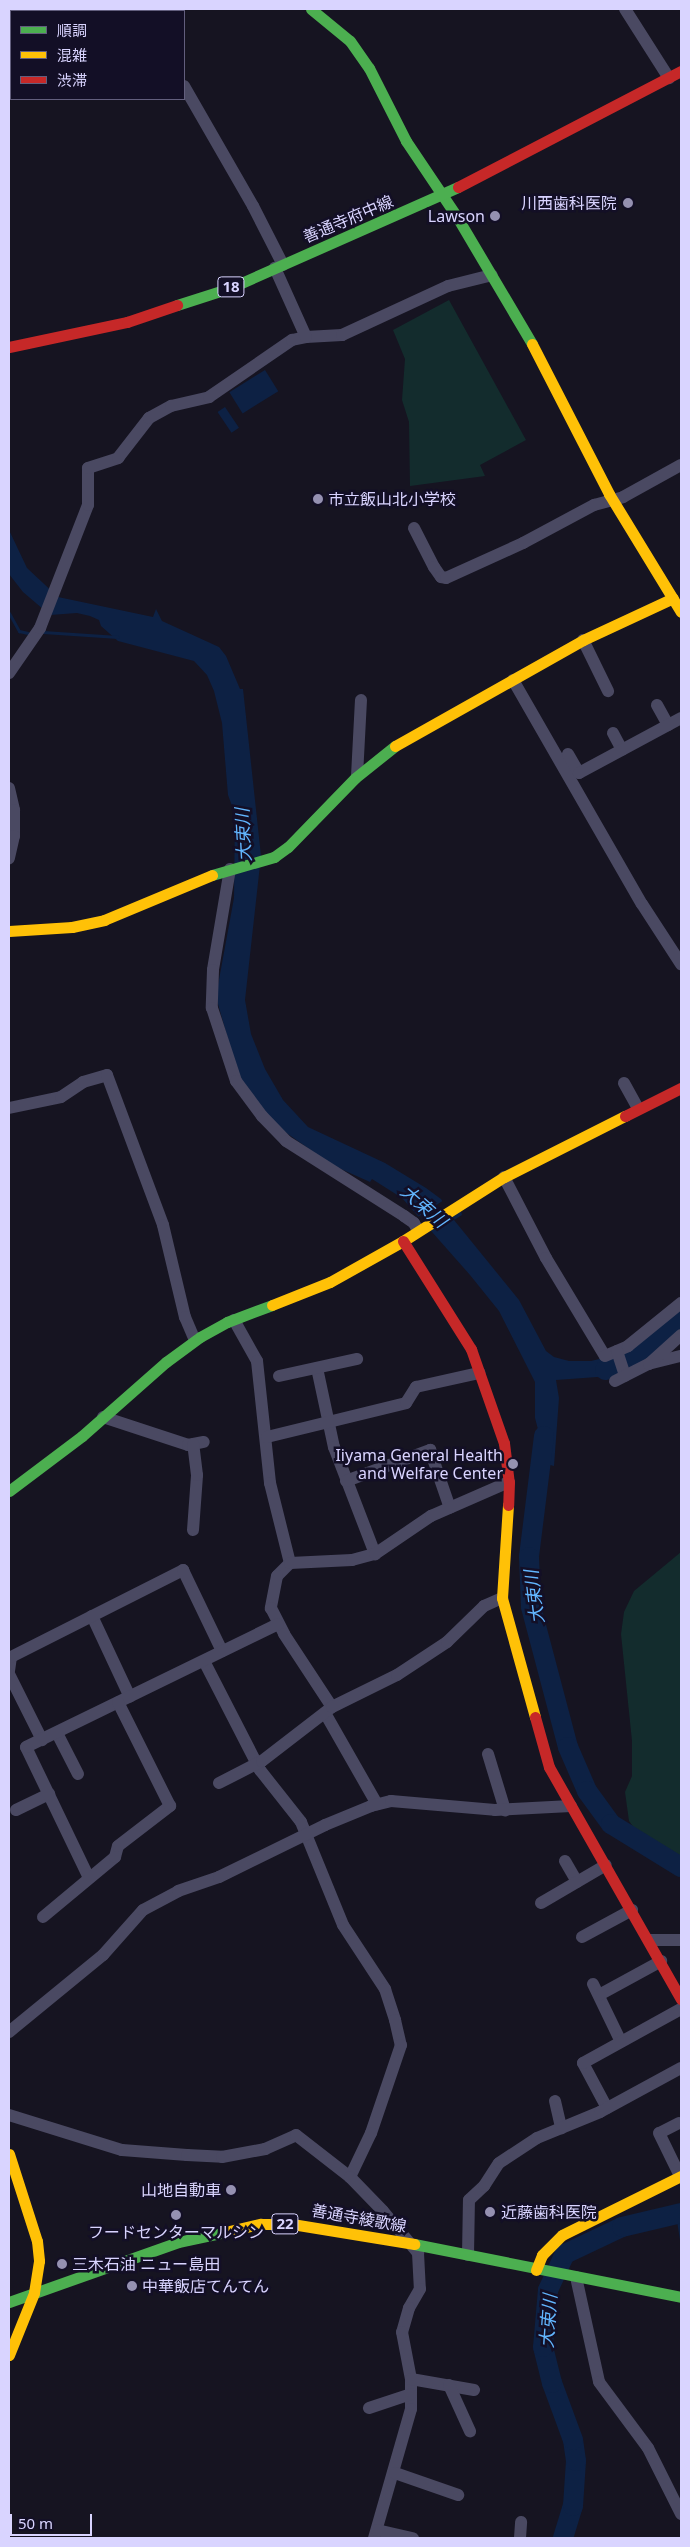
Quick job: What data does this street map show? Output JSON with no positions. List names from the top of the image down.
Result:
{
  "streets": {
    "main road": [
      "善通寺府中線",
      "18",
      "善通寺綾歌線",
      "22"
    ]
  },
  "water": ["大束川"],
  "places": [
    "川西歯科医院",
    "Lawson",
    "市立飯山北小学校",
    "Iiyama General Health and Welfare Center",
    "山地自動車",
    "近藤歯科医院",
    "フードセンターマルシン",
    "三木石油 ニュー島田",
    "中華飯店てんてん"
  ],
  "legend": ["順調", "混雑", "渋滞"],
  "scale_bar": "50 m"
}
